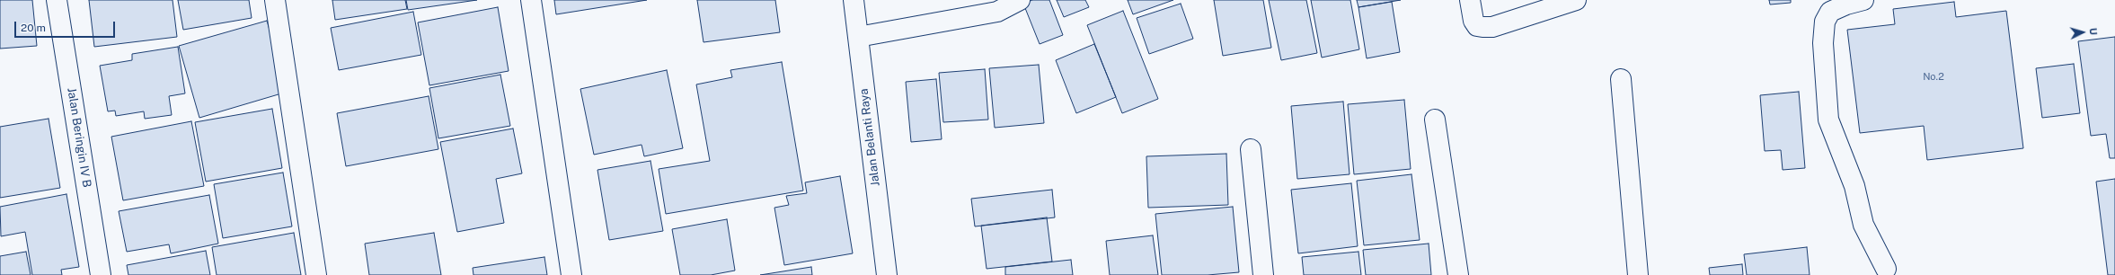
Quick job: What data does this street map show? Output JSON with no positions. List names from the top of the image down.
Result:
{
  "streets": {
    "street": ["Jalan Beringin IV B", "Jalan Belanti Raya"]
  },
  "house_numbers": ["No.2"],
  "scale_bar": "20 m",
  "north": "right"
}
